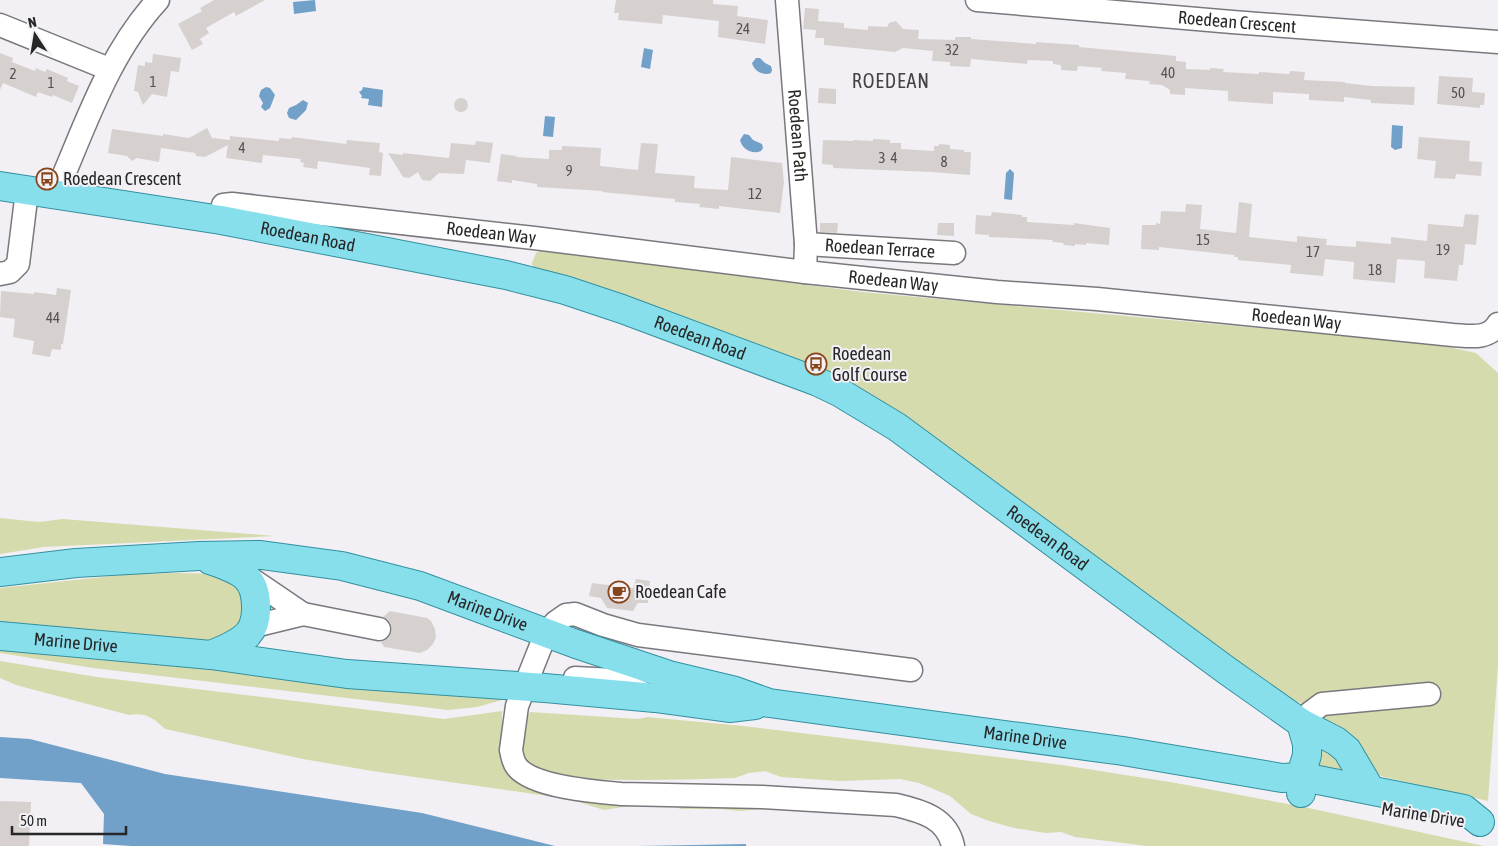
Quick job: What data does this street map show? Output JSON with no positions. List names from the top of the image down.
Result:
{
  "streets": {
    "main road": ["Roedean Road", "Marine Drive"],
    "street": [
      "Roedean Crescent",
      "Roedean Path",
      "Roedean Way",
      "Roedean Terrace"
    ]
  },
  "crossings": [
    ["Roedean Path", "Roedean Way"],
    ["Roedean Path", "Roedean Terrace"],
    ["Roedean Way", "Roedean Road"],
    ["Roedean Road", "Marine Drive"]
  ],
  "districts": ["ROEDEAN"],
  "places": {
    "bus stop": ["Roedean Crescent", "Roedean Golf Course"],
    "cafe": ["Roedean Cafe"]
  },
  "house_numbers": [
    "24",
    "32",
    "40",
    "2",
    "1",
    "1",
    "50",
    "4",
    "3",
    "4",
    "8",
    "9",
    "12",
    "15",
    "19",
    "17",
    "18",
    "44"
  ],
  "scale_bar": "50 m",
  "north": "top"
}
